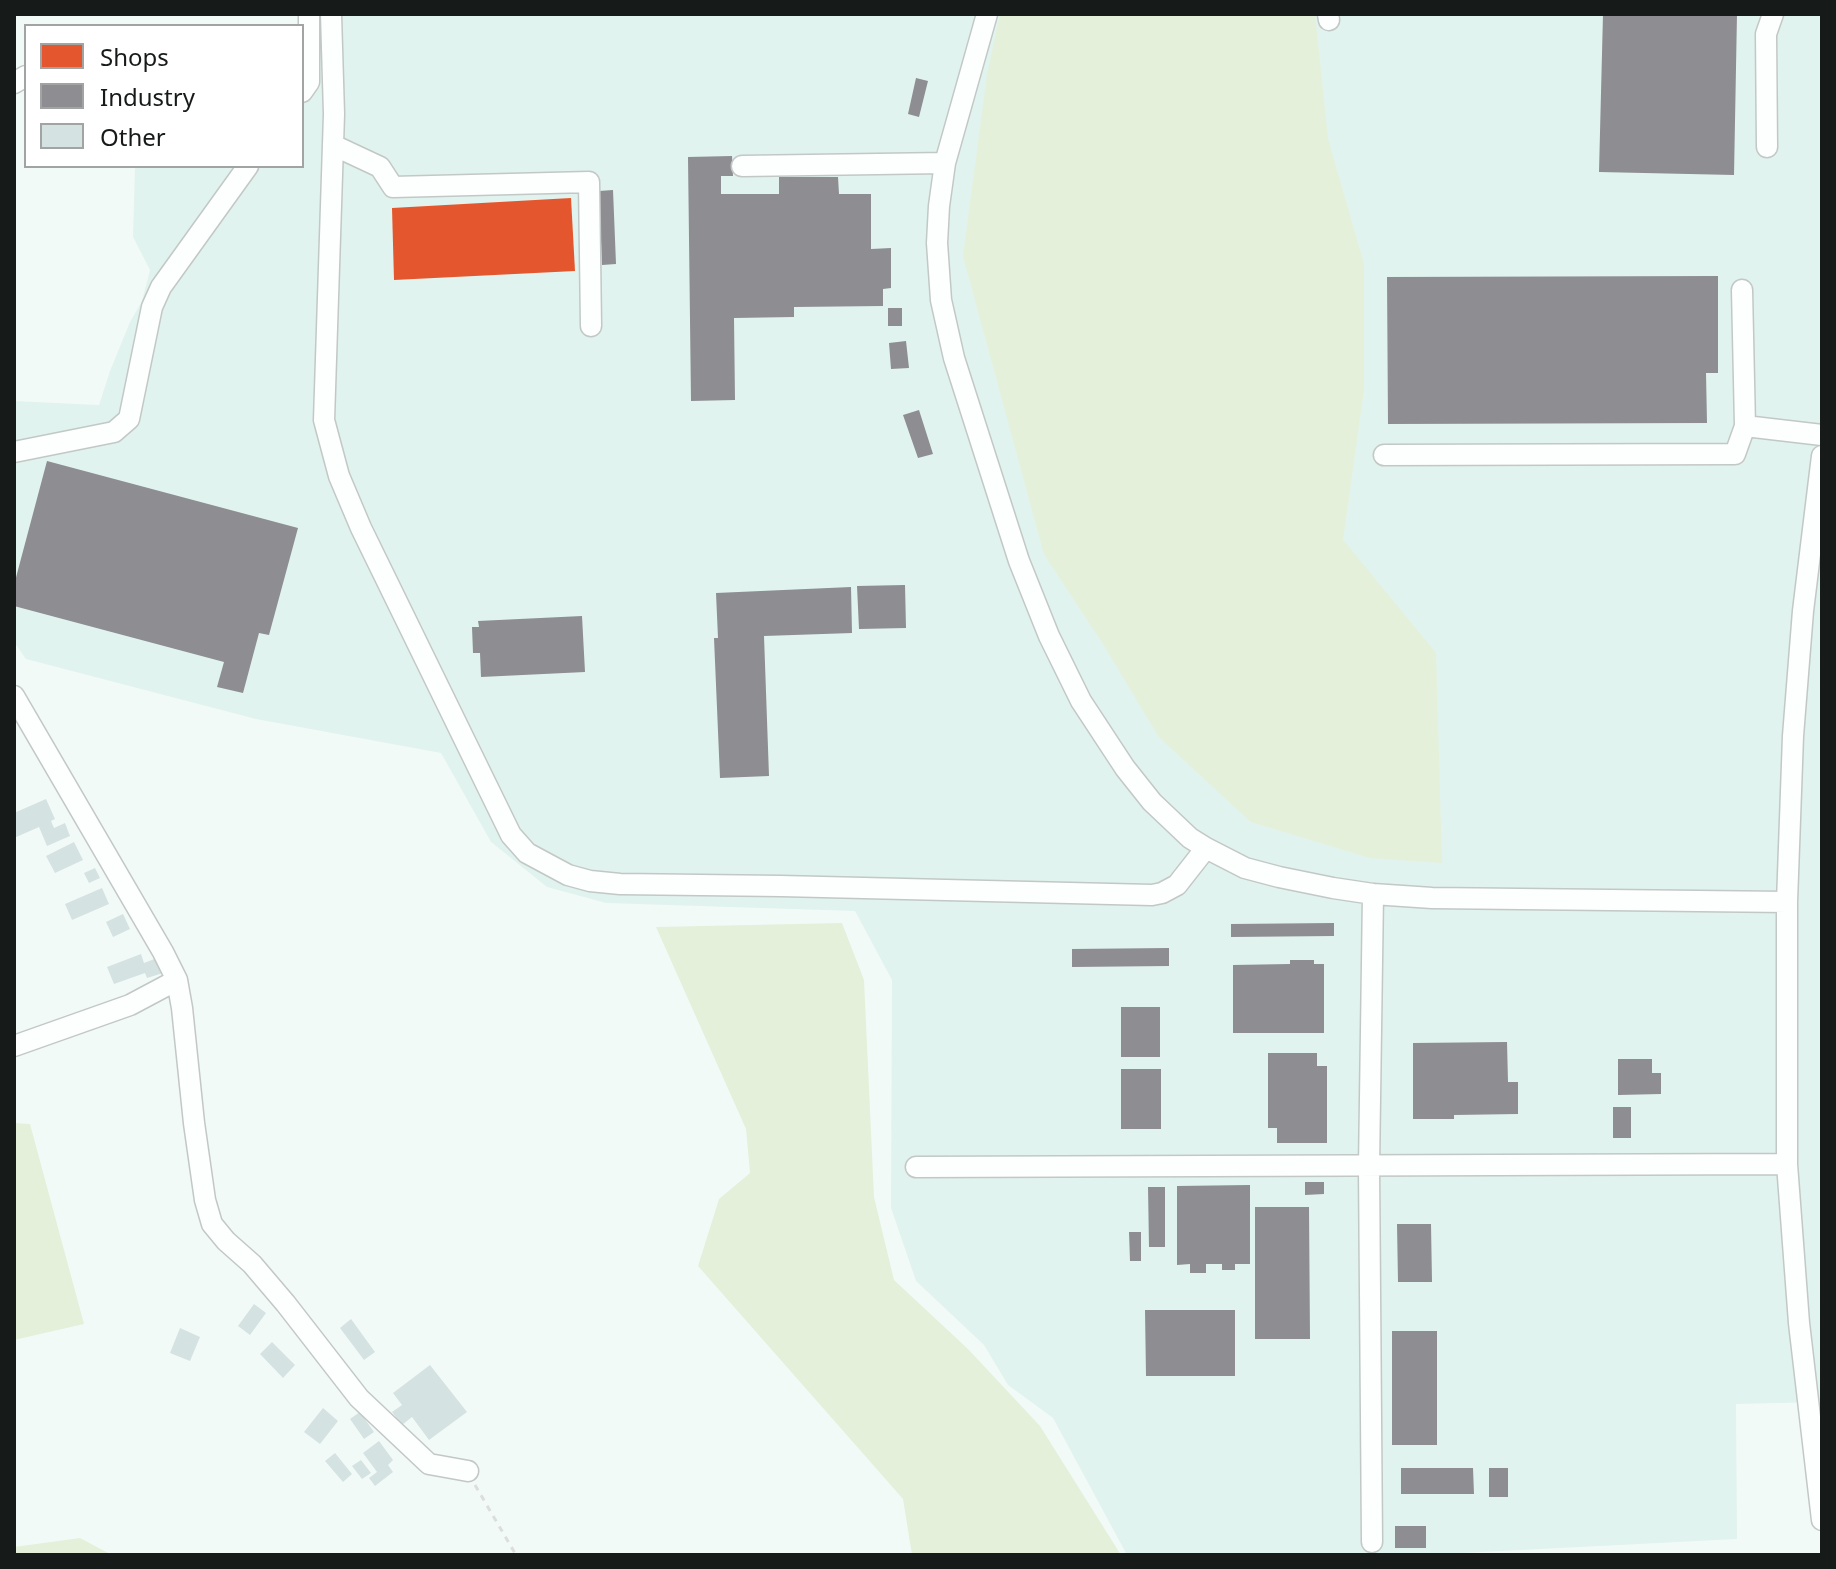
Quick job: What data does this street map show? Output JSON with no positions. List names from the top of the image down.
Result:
{
  "legend": ["Shops", "Industry", "Other"]
}
